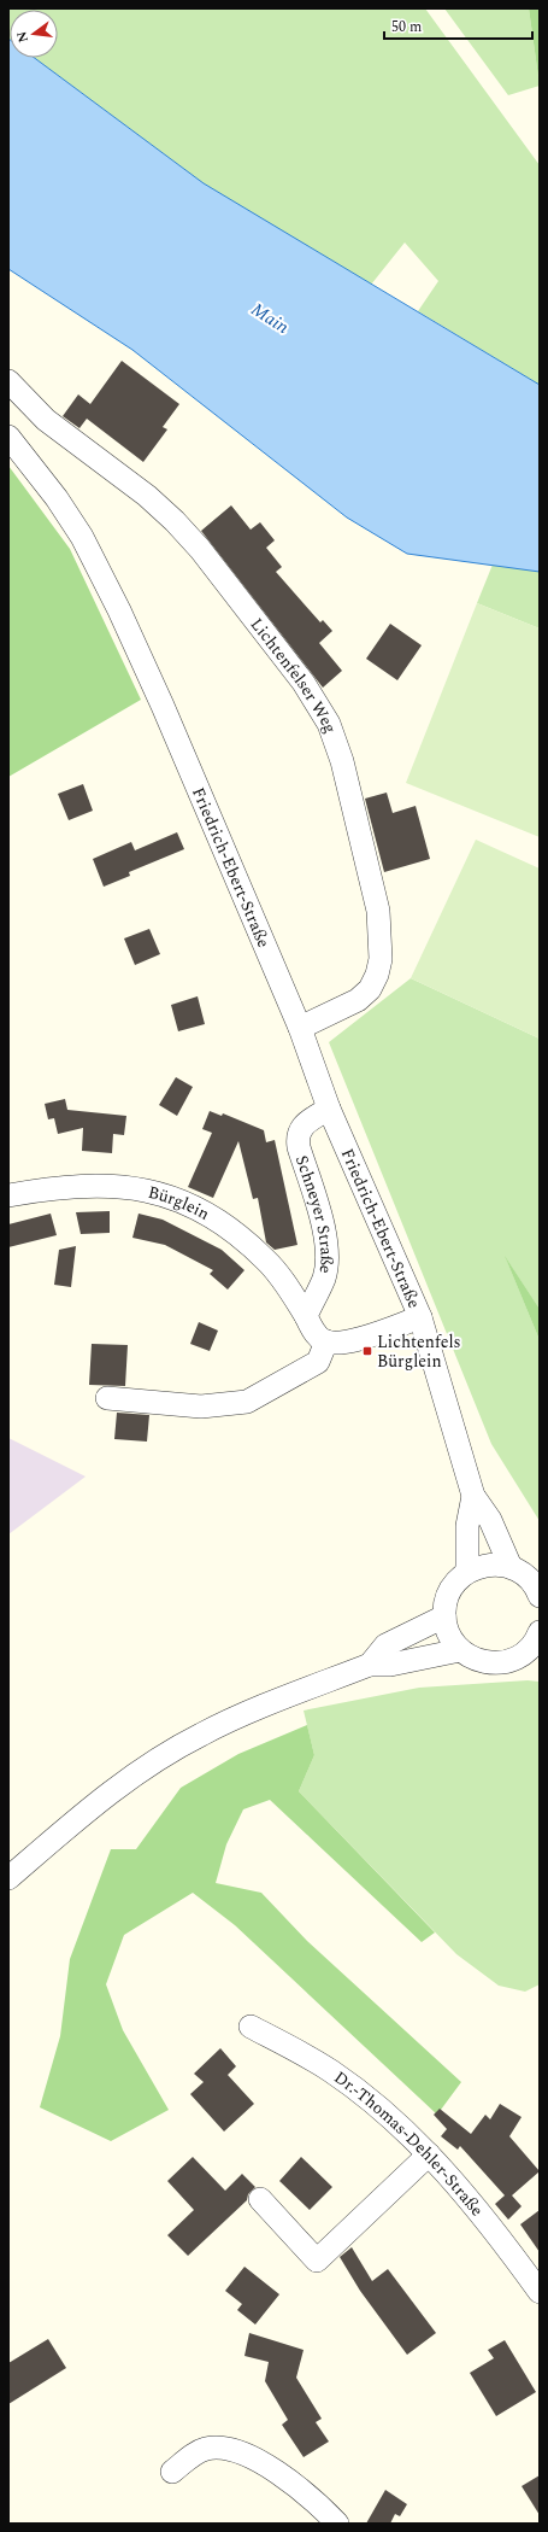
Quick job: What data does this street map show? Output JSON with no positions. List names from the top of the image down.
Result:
{
  "streets": {
    "street": [
      "Lichtenfelser Weg",
      "Friedrich-Ebert-Straße",
      "Bürglein",
      "Schneyer Straße",
      "Dr.-Thomas-Dehler-Straße"
    ]
  },
  "crossings": [
    ["Lichtenfelser Weg", "Friedrich-Ebert-Straße"],
    ["Friedrich-Ebert-Straße", "Schneyer Straße"],
    ["Bürglein", "Schneyer Straße"]
  ],
  "water": ["Main"],
  "places": {
    "transit": ["Lichtenfels Bürglein"]
  },
  "scale_bar": "50 m",
  "north": "left"
}
